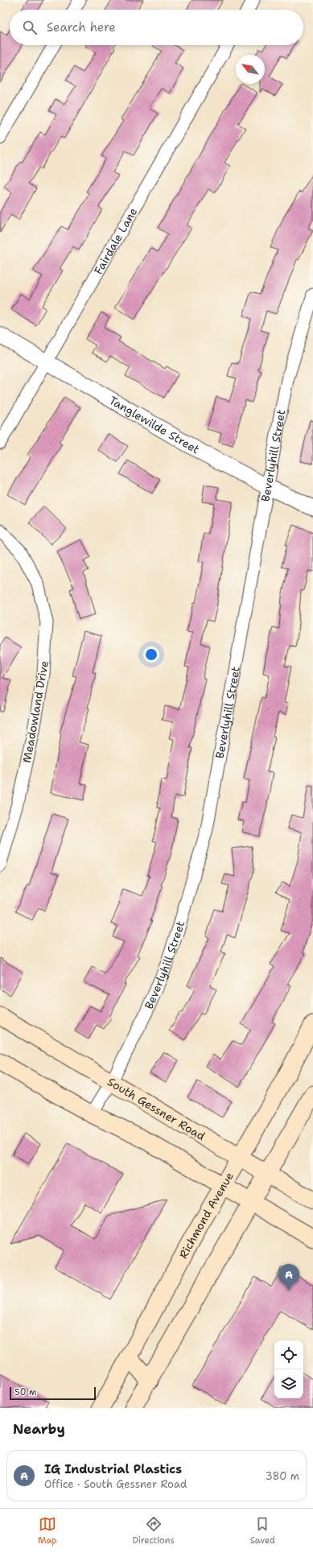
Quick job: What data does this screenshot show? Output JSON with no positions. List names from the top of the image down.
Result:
{
  "streets": {
    "main road": ["South Gessner Road", "Richmond Avenue"],
    "street": [
      "Fairdale Lane",
      "Tanglewilde Street",
      "Beverlyhill Street",
      "Meadowland Drive"
    ]
  },
  "crossings": [
    ["Fairdale Lane", "Tanglewilde Street"],
    ["Tanglewilde Street", "Beverlyhill Street"],
    ["Beverlyhill Street", "South Gessner Road"],
    ["South Gessner Road", "Richmond Avenue"]
  ],
  "scale_bar": "50 m",
  "north": "top left",
  "page": {
    "search": "Search here",
    "pins": "A",
    "scale": "50 m",
    "heading": "Nearby",
    "list": [
      {
        "mark": "A",
        "name": "IG Industrial Plastics",
        "note": "Office · South Gessner Road",
        "value": "380 m"
      }
    ],
    "nav": ["Map", "Directions", "Saved"]
  }
}
